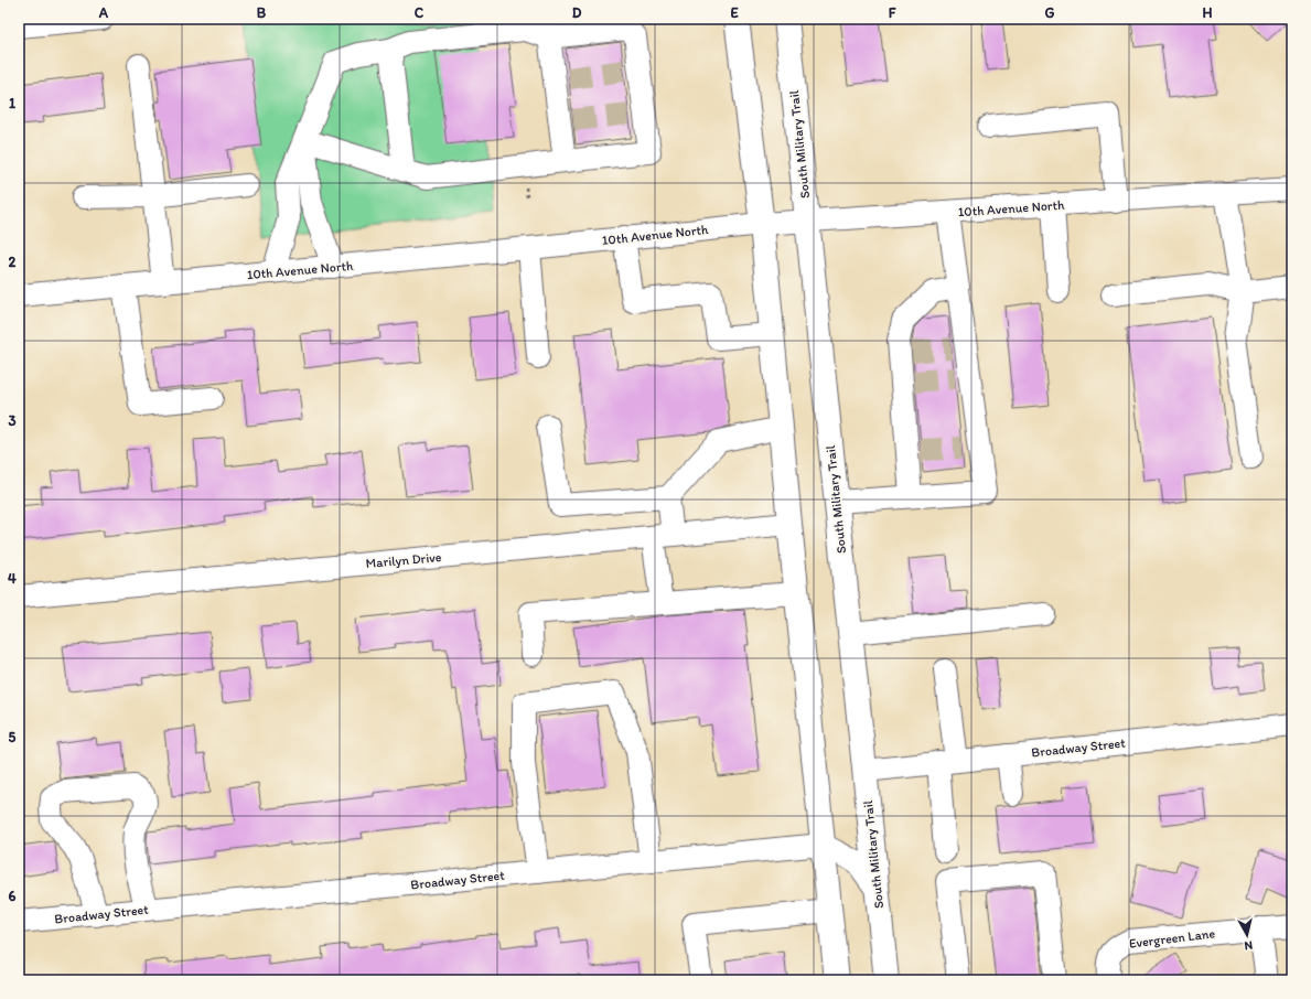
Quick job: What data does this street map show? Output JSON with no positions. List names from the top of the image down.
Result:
{
  "streets": {
    "main road": ["South Military Trail"],
    "street": [
      "10th Avenue North",
      "Marilyn Drive",
      "Broadway Street",
      "Evergreen Lane"
    ]
  },
  "crossings": [
    ["South Military Trail", "10th Avenue North"],
    ["South Military Trail", "Broadway Street"]
  ],
  "north": "bottom",
  "grid": {
    "columns": [
      "A",
      "B",
      "C",
      "D",
      "E",
      "F",
      "G",
      "H"
    ],
    "rows": [
      "1",
      "2",
      "3",
      "4",
      "5",
      "6"
    ]
  }
}
